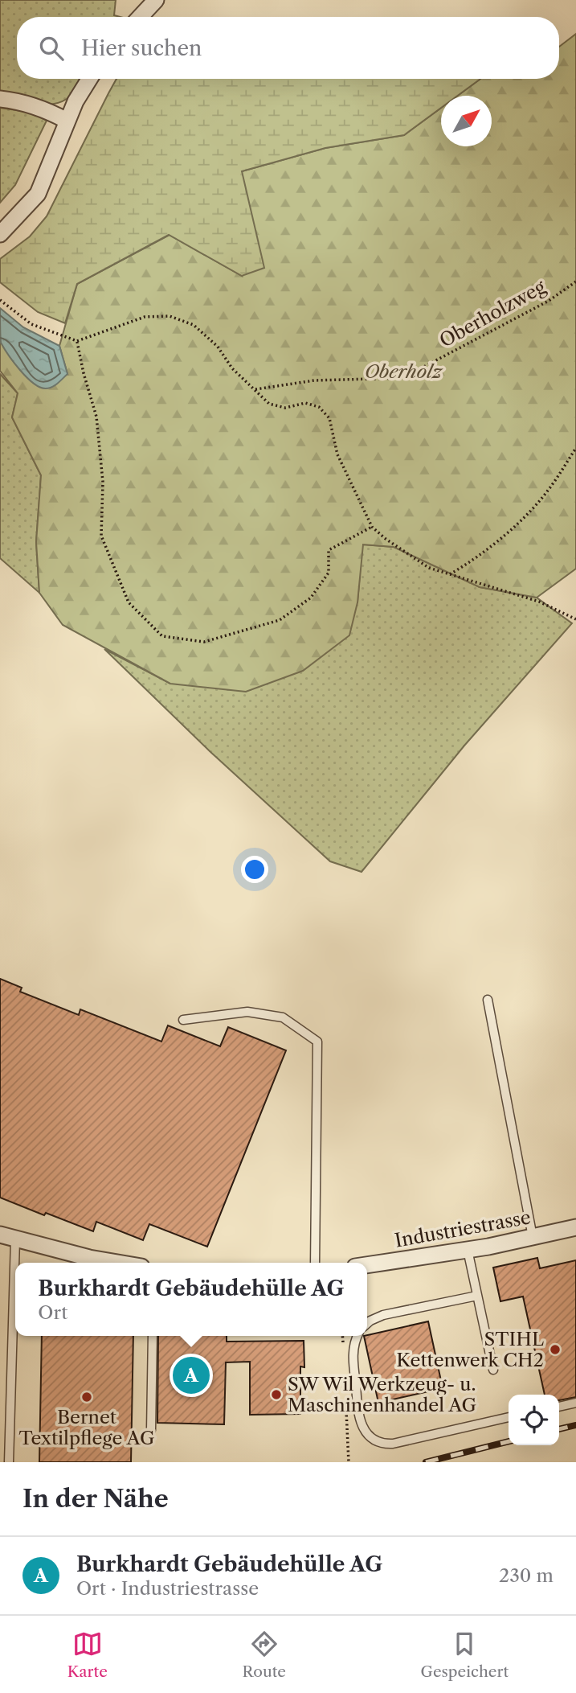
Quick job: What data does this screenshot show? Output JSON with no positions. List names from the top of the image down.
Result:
{
  "streets": {
    "street": ["Industriestrasse"],
    "path": ["Oberholzweg"]
  },
  "parks": ["Oberholz"],
  "places": ["STIHL Kettenwerk CH2", "SW Wil Werkzeug- u. Maschinenhandel AG", "Bernet Textilpflege AG"],
  "north": "top right",
  "page": {
    "search": "Hier suchen",
    "popup": ["Burkhardt Gebäudehülle AG", "Ort"],
    "pins": "A",
    "heading": "In der Nähe",
    "list": [
      {
        "mark": "A",
        "name": "Burkhardt Gebäudehülle AG",
        "note": "Ort · Industriestrasse",
        "value": "230 m"
      }
    ],
    "nav": ["Karte", "Route", "Gespeichert"]
  }
}
